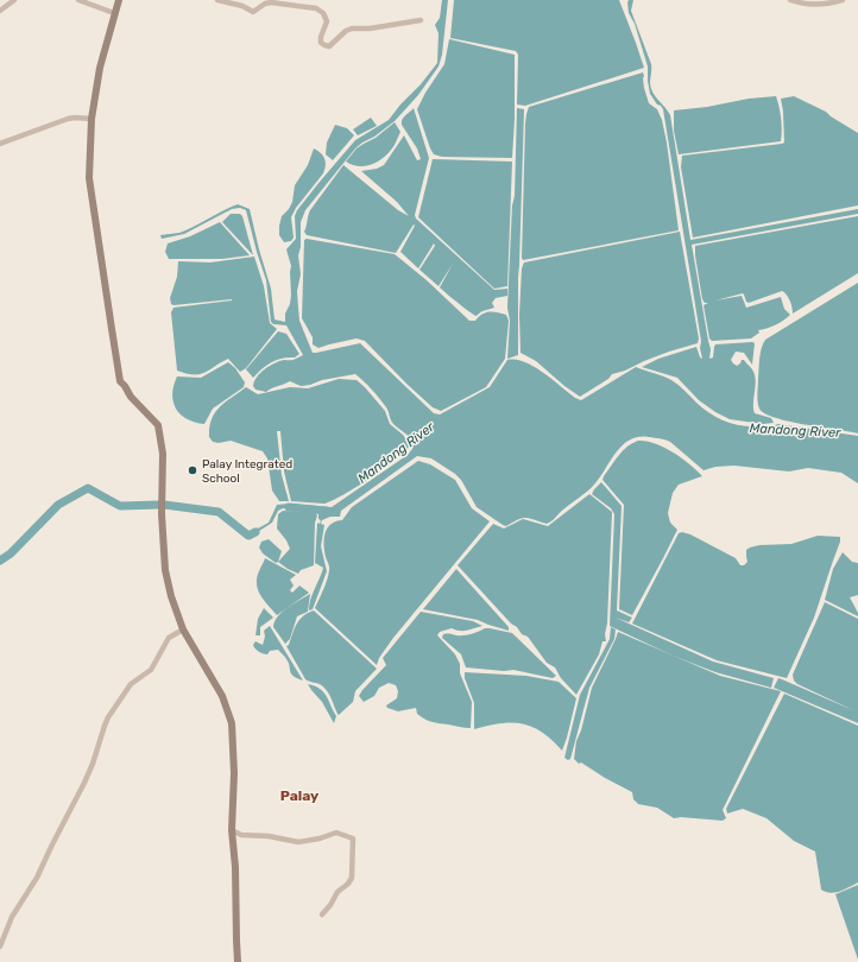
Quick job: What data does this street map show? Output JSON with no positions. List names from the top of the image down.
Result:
{
  "districts": ["Palay"],
  "water": ["Mandong River"],
  "places": ["Palay Integrated School"]
}
